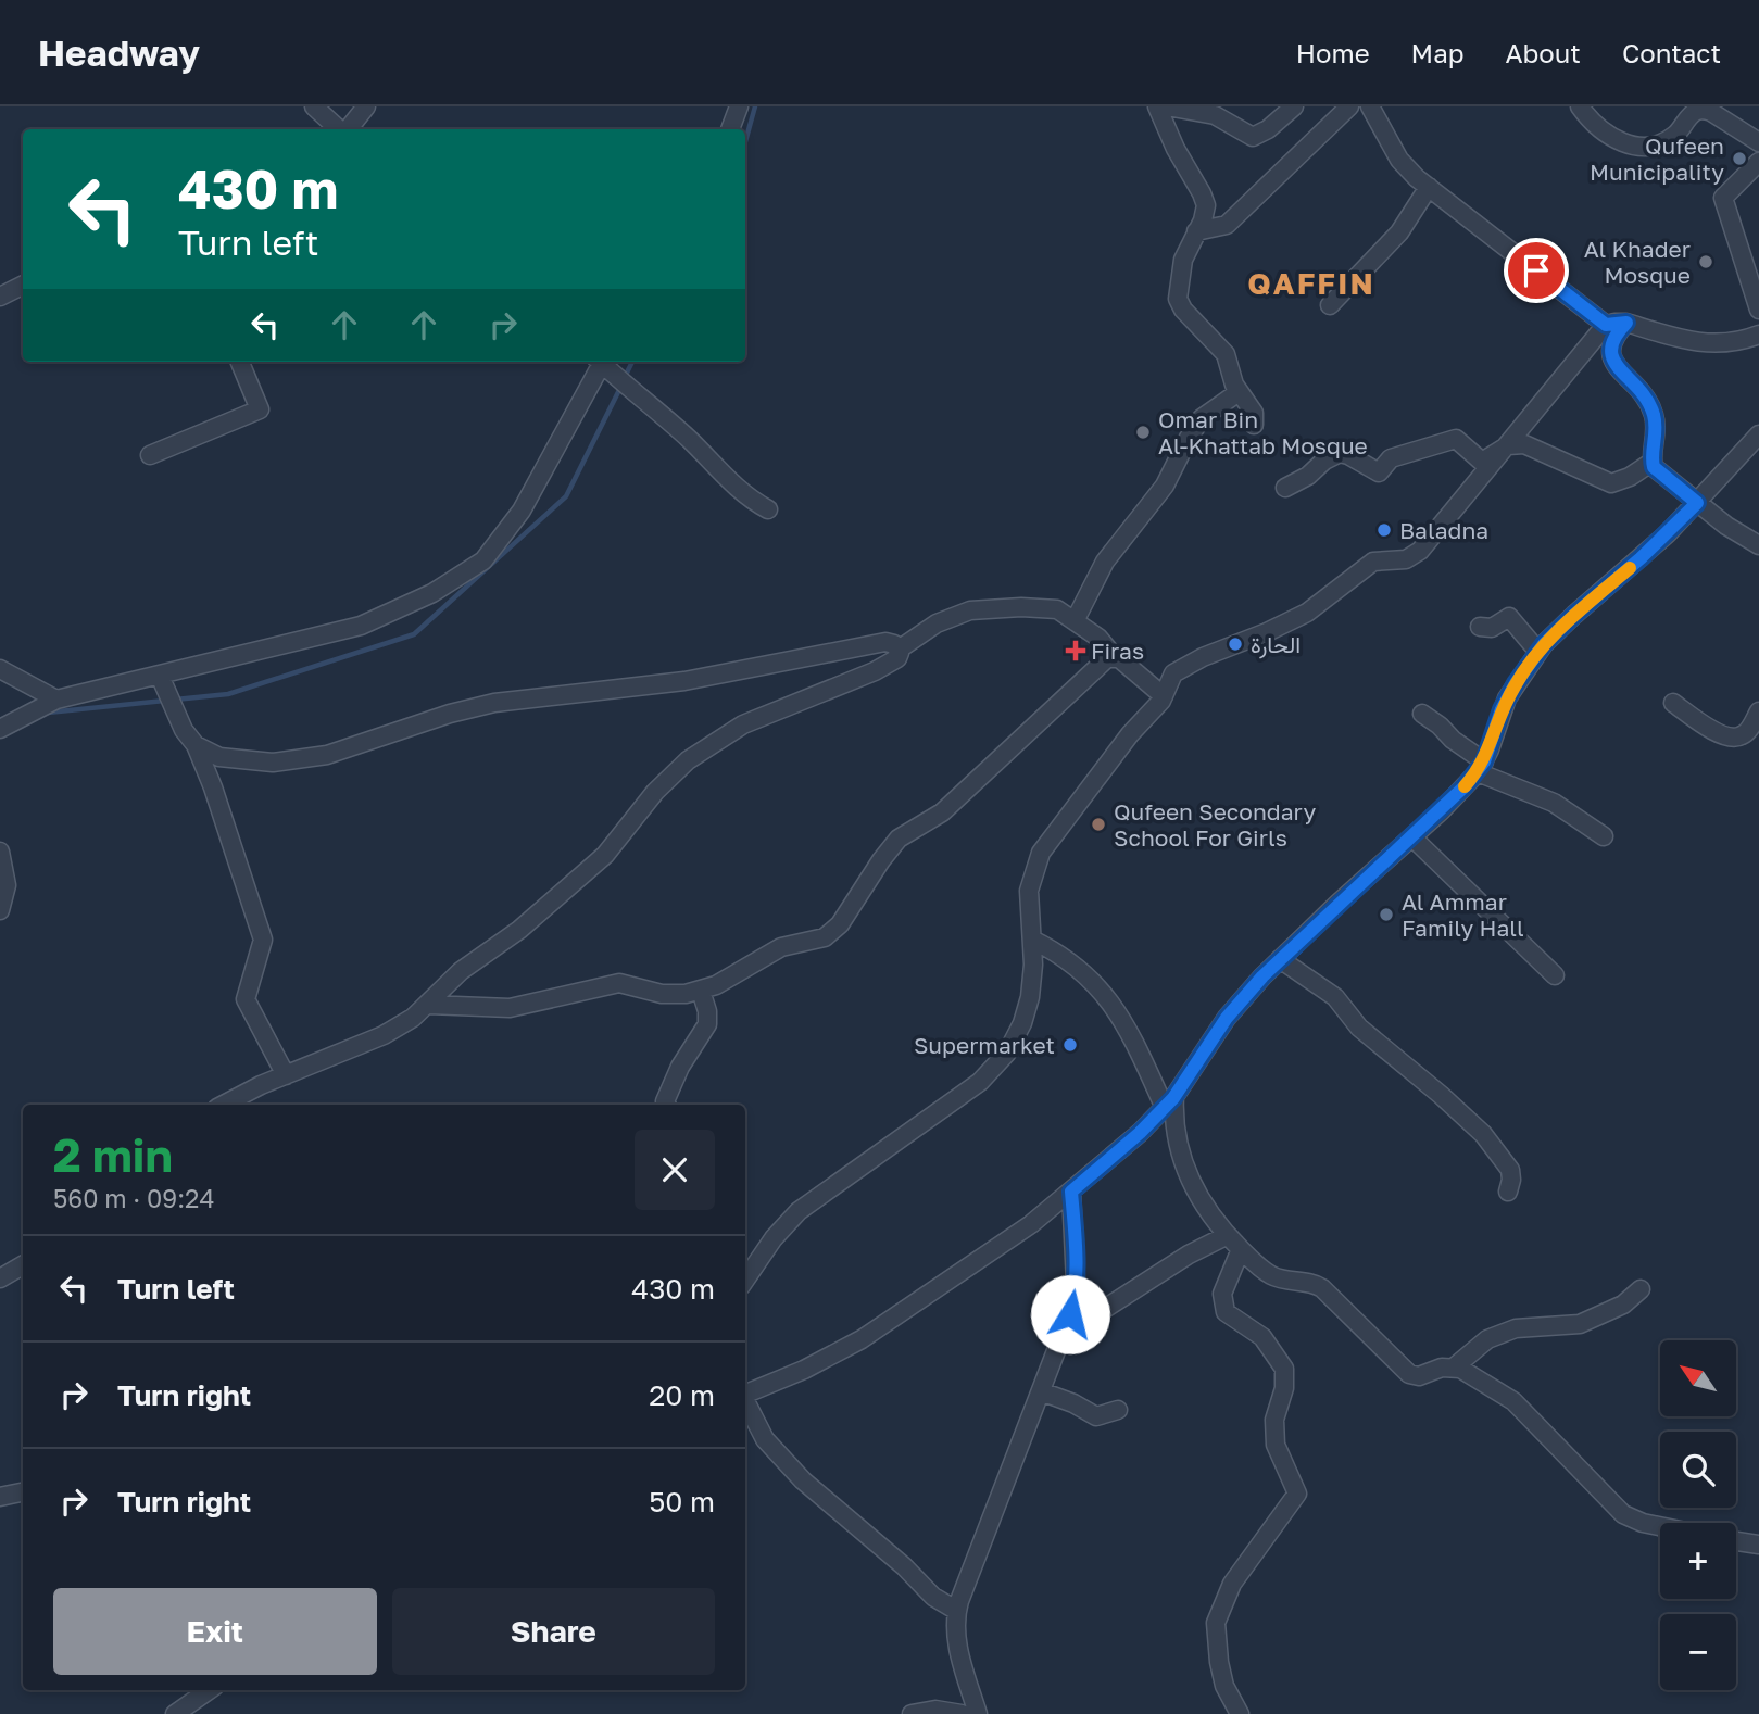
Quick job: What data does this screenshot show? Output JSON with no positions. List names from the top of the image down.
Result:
{
  "districts": ["QAFFIN"],
  "places": {
    "other": [
      "Qufeen Municipality",
      "Al Khader Mosque",
      "Omar Bin Al-Khattab Mosque",
      "Baladna",
      "الحارة",
      "Qufeen Secondary School For Girls",
      "Al Ammar Family Hall",
      "Supermarket"
    ],
    "health": ["Firas"]
  },
  "north": "top left",
  "page": {
    "header": "Headway",
    "nav": [
      "Home",
      "Map",
      "About",
      "Contact"
    ],
    "turn": ["430 m", "Turn left"],
    "heading": ["2 min", "560 m · 09:24"],
    "list": [
      {
        "name": "Turn left",
        "value": "430 m"
      },
      {
        "name": "Turn right",
        "value": "20 m"
      },
      {
        "name": "Turn right",
        "value": "50 m"
      }
    ],
    "map_buttons": ["+", "−"],
    "buttons": ["Exit", "Share"]
  }
}
